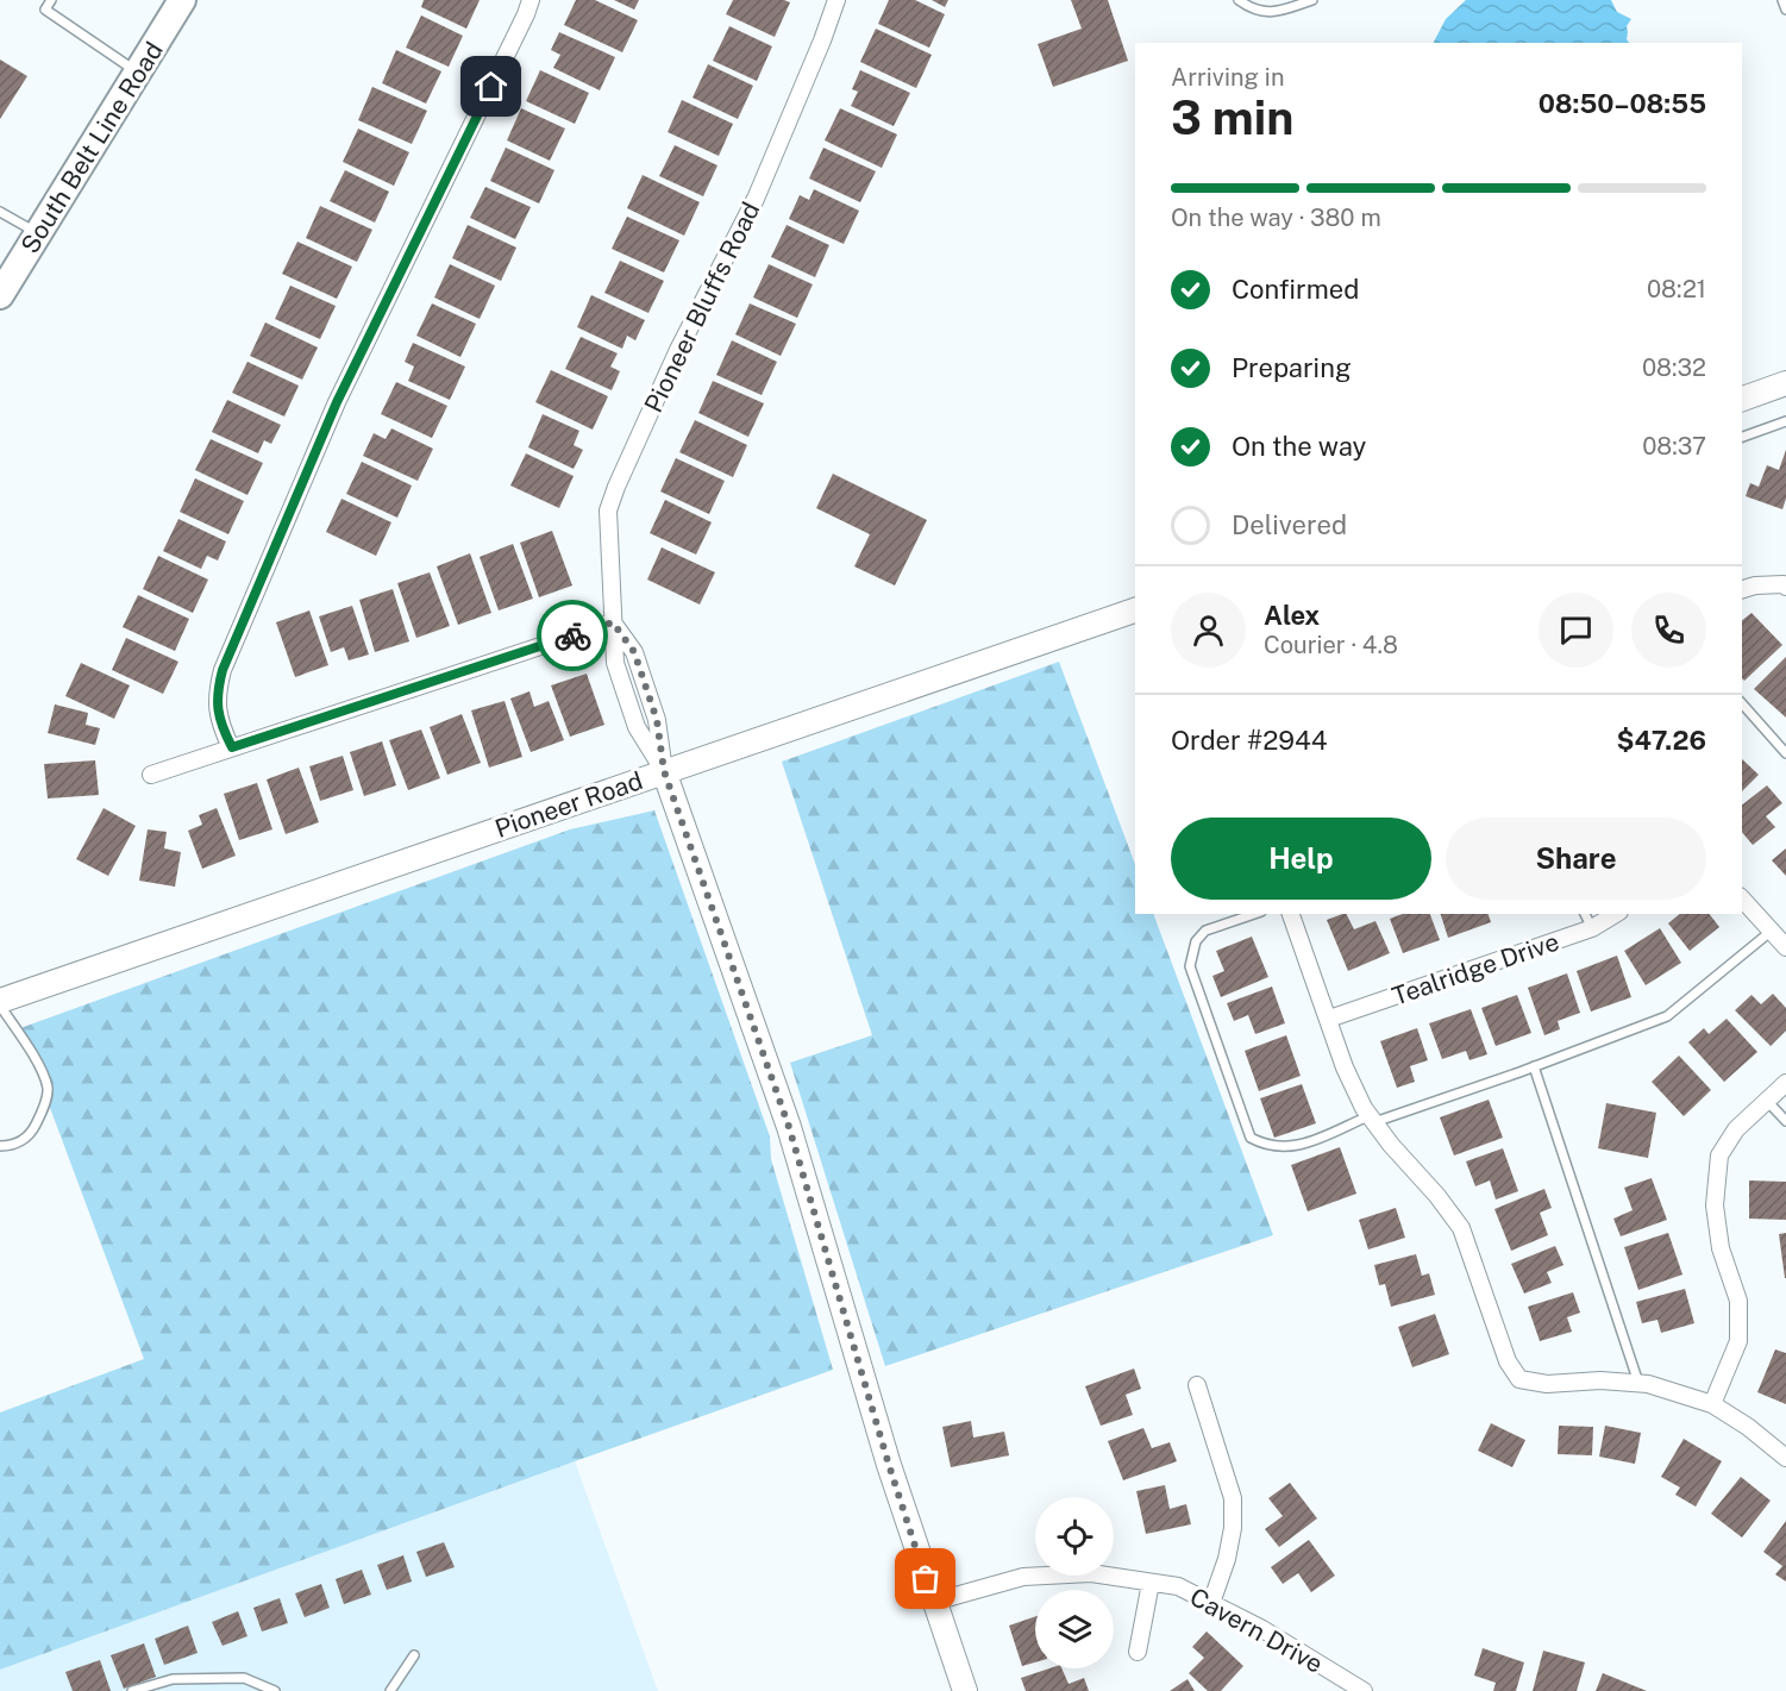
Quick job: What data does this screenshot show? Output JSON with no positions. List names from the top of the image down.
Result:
{
  "streets": {
    "main road": ["South Belt Line Road", "Pioneer Road"],
    "street": ["Pioneer Bluffs Road", "Tealridge Drive", "Cavern Drive"]
  },
  "crossings": [
    ["Pioneer Bluffs Road", "Pioneer Road"]
  ],
  "page": {
    "heading": ["3 min", "Arriving in", "08:50–08:55"],
    "panel": [
      "Alex",
      "Courier · 4.8",
      "Order #2944",
      "$47.26"
    ],
    "bar": "On the way · 380 m",
    "list": [
      ["Confirmed", "08:21"],
      ["Preparing", "08:32"],
      ["On the way", "08:37"],
      "Delivered"
    ],
    "buttons": ["Help", "Share"]
  }
}
